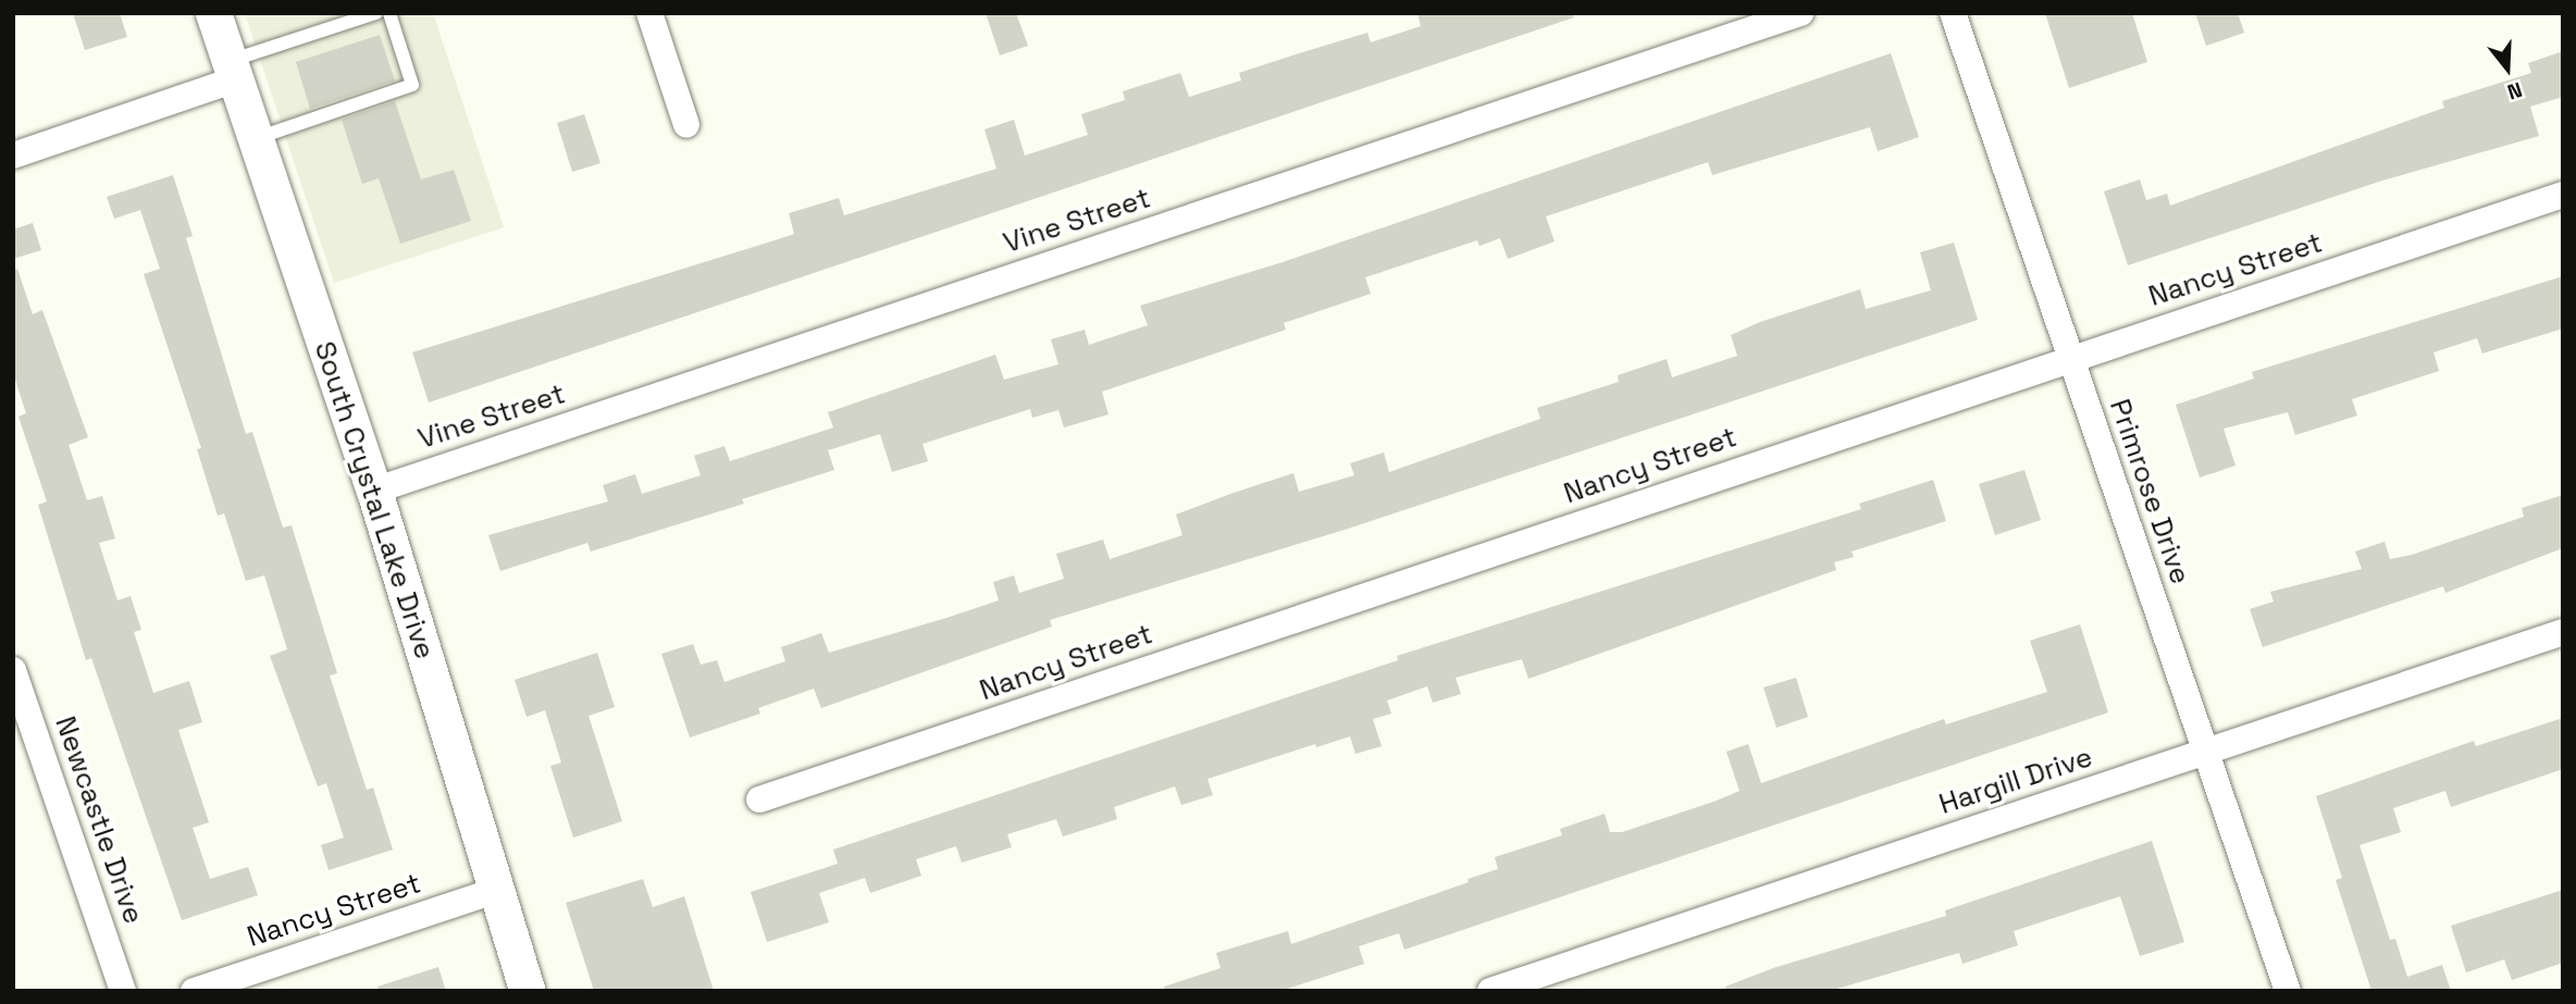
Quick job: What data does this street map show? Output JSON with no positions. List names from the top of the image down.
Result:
{
  "streets": {
    "street": [
      "Vine Street",
      "Nancy Street",
      "Primrose Drive",
      "South Crystal Lake Drive",
      "Hargill Drive",
      "Newcastle Drive"
    ]
  },
  "crossings": [
    ["Vine Street", "South Crystal Lake Drive"],
    ["Nancy Street", "Primrose Drive"],
    ["Nancy Street", "South Crystal Lake Drive"],
    ["Primrose Drive", "Hargill Drive"]
  ],
  "north": "bottom"
}
